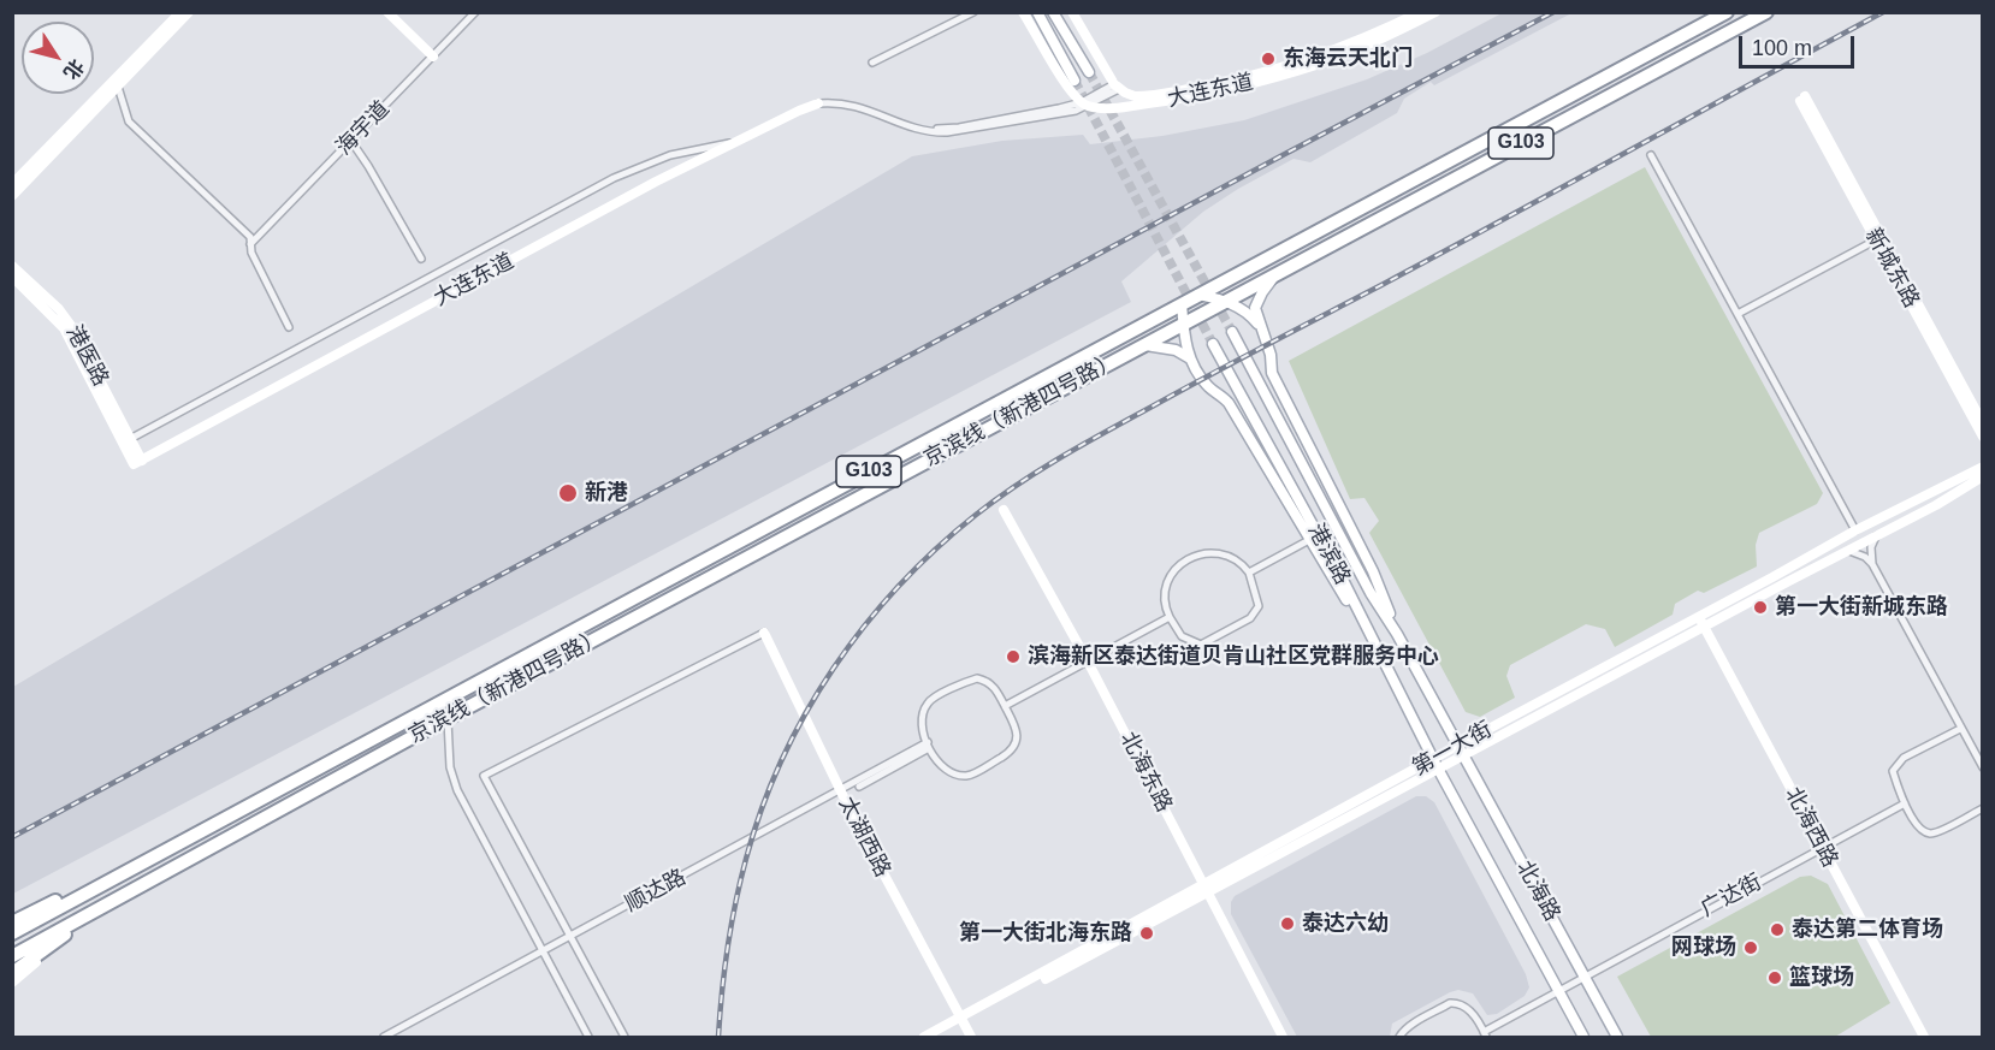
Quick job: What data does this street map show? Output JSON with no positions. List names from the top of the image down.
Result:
{
  "streets": {
    "highway": ["G103", "京滨线（新港四号路）"],
    "main road": ["港滨路", "北海路"],
    "street": [
      "大连东道",
      "海宇道",
      "新城东路",
      "港医路",
      "第一大街",
      "北海东路",
      "北海西路",
      "太湖西路",
      "顺达路",
      "广达街"
    ]
  },
  "crossings": [
    ["大连东道", "港医路"],
    ["港滨路", "第一大街"],
    ["港滨路", "北海路"],
    ["第一大街", "北海东路"],
    ["第一大街", "北海西路"],
    ["第一大街", "太湖西路"],
    ["第一大街", "北海路"],
    ["北海西路", "广达街"],
    ["太湖西路", "顺达路"],
    ["北海路", "广达街"]
  ],
  "places": [
    "东海云天北门",
    "新港",
    "第一大街新城东路",
    "滨海新区泰达街道贝肯山社区党群服务中心",
    "泰达六幼",
    "泰达第二体育场",
    "第一大街北海东路",
    "网球场",
    "篮球场"
  ],
  "scale_bar": "100 m",
  "north": "bottom right"
}
